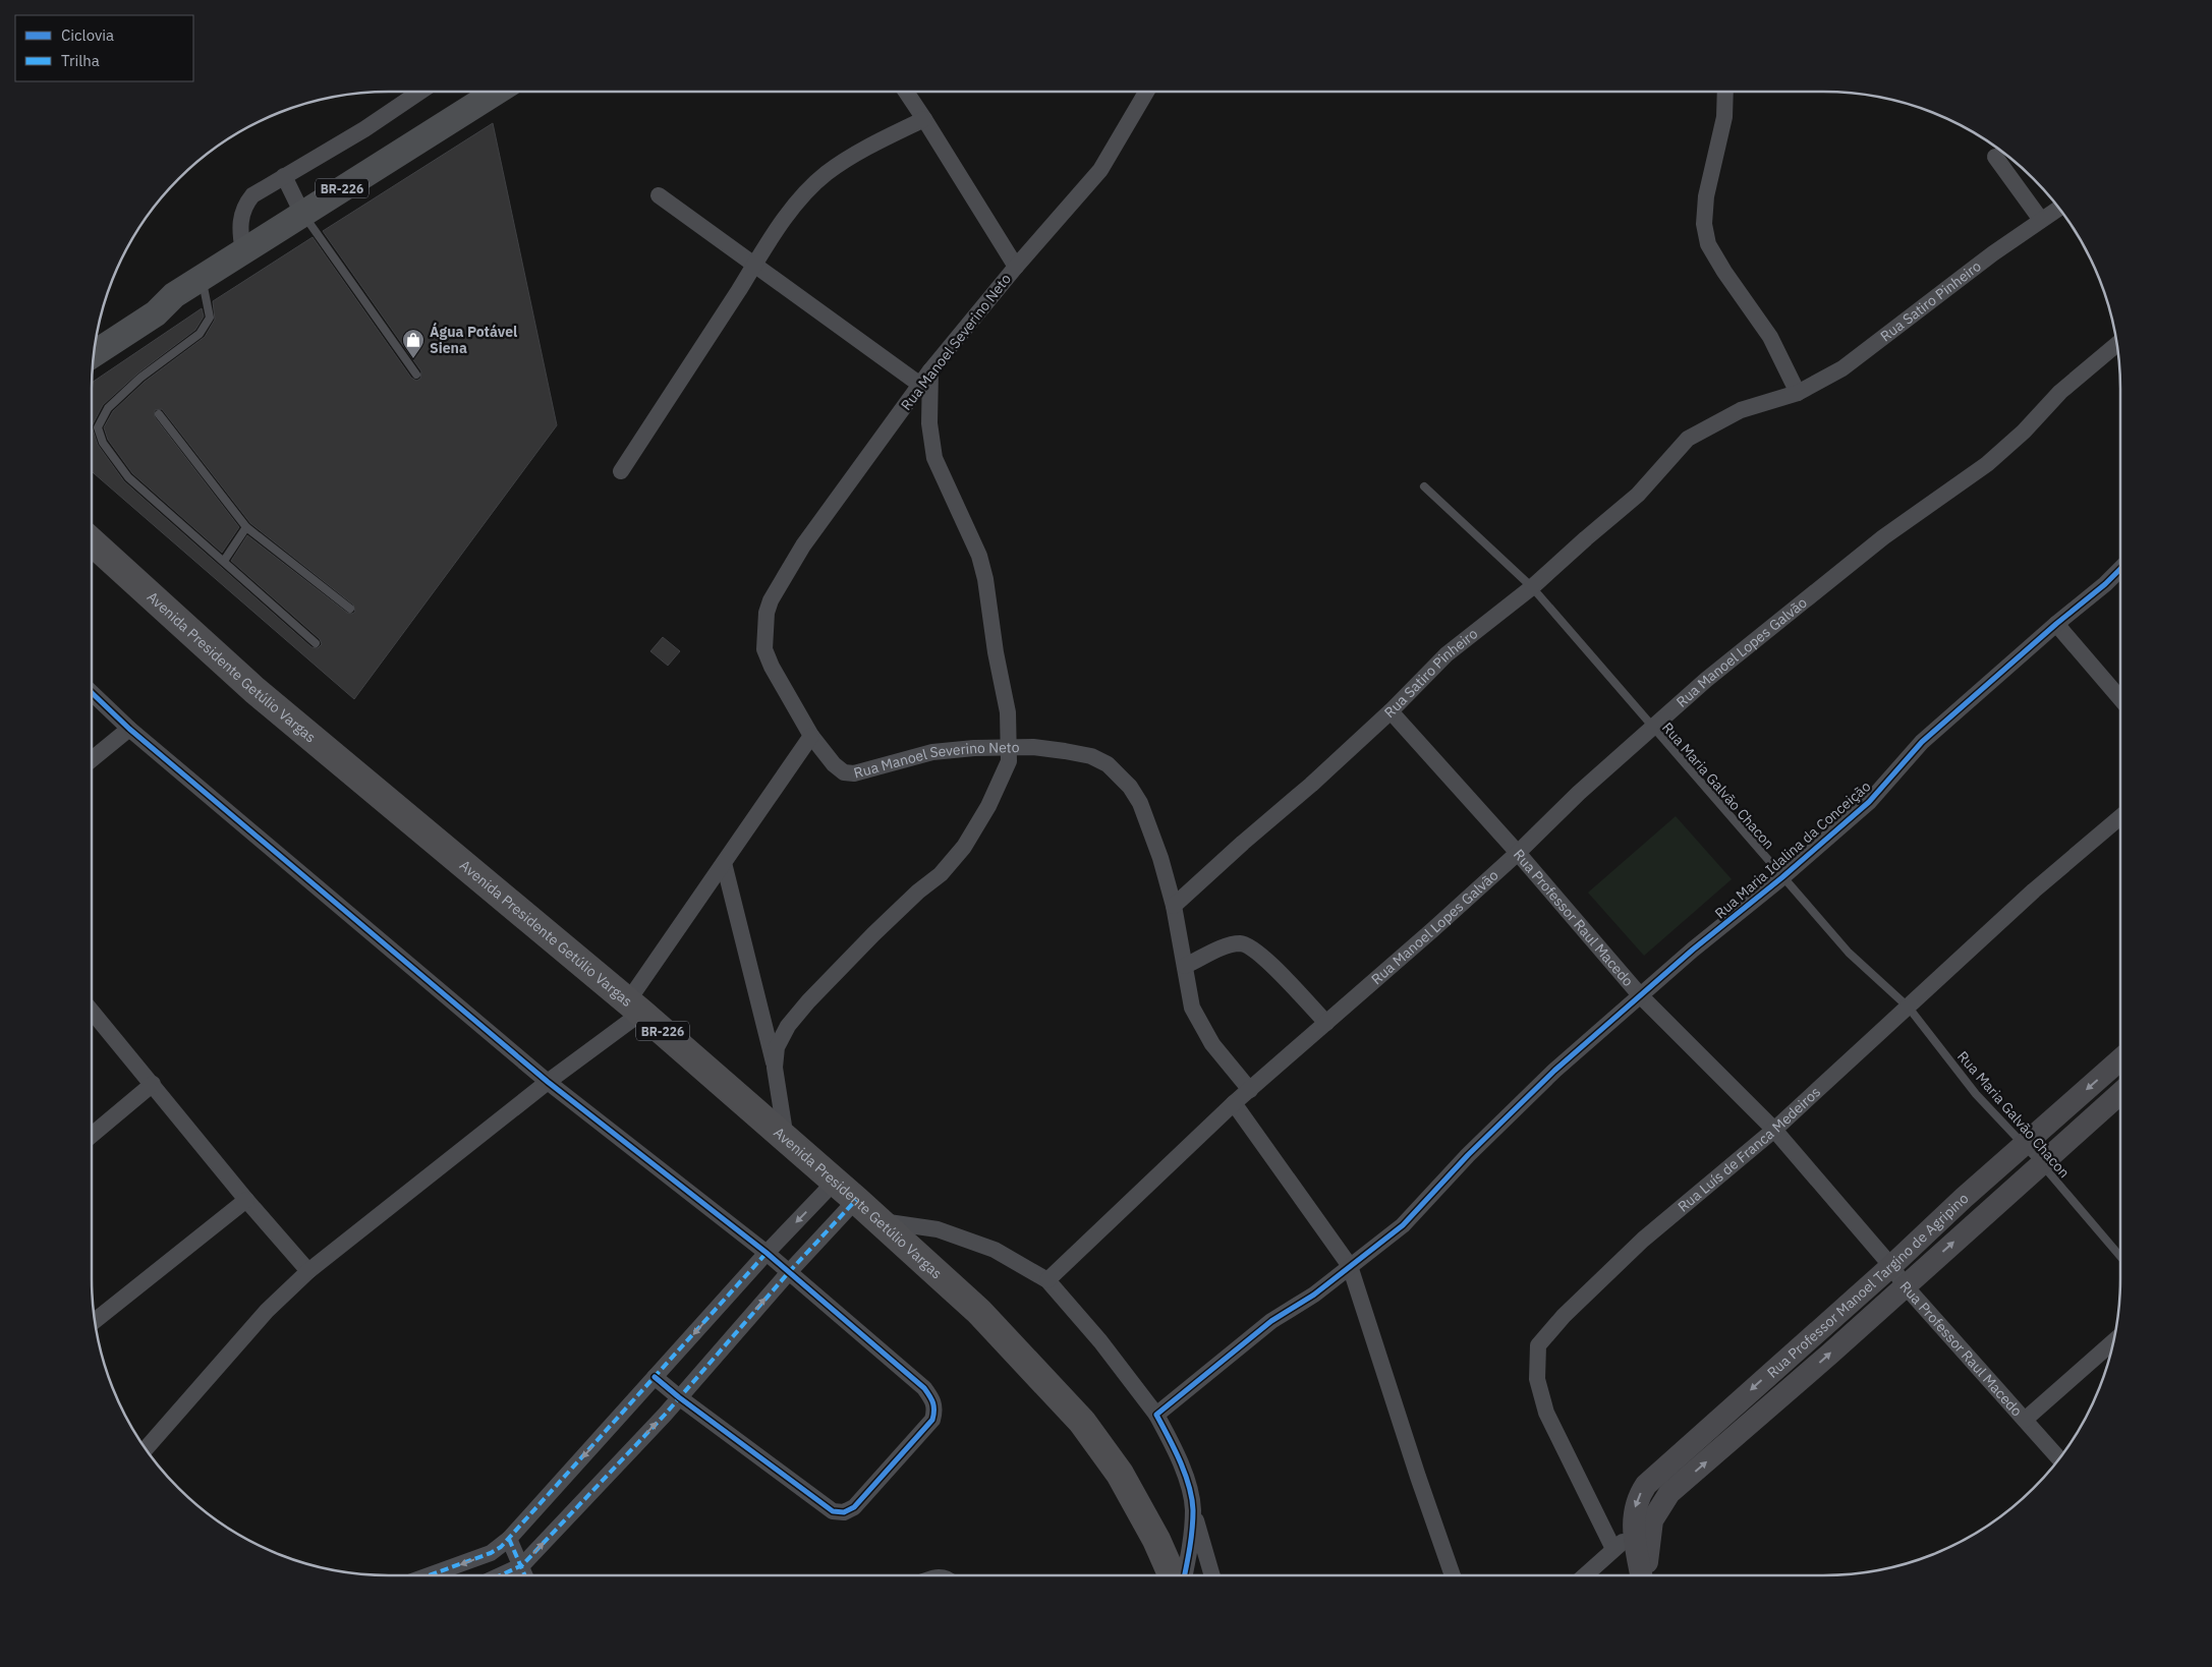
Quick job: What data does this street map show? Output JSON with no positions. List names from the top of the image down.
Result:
{
  "streets": {
    "highway": ["BR-226", "Avenida Presidente Getúlio Vargas"],
    "street": [
      "Rua Satiro Pinheiro",
      "Rua Manoel Severino Neto",
      "Rua Manoel Lopes Galvão",
      "Rua Maria Idalina da Conceição",
      "Rua Professor Raul Macedo",
      "Rua Luís de Franca Medeiros",
      "Rua Professor Manoel Targino de Agripino"
    ],
    "lane": ["Rua Maria Galvão Chacon"]
  },
  "crossings": [
    ["Rua Satiro Pinheiro", "Rua Manoel Severino Neto"],
    ["Rua Satiro Pinheiro", "Rua Maria Galvão Chacon"],
    ["Rua Satiro Pinheiro", "Rua Professor Raul Macedo"],
    ["Rua Manoel Severino Neto", "Rua Manoel Lopes Galvão"],
    ["Rua Manoel Lopes Galvão", "Rua Maria Galvão Chacon"],
    ["Rua Manoel Lopes Galvão", "Rua Professor Raul Macedo"],
    ["Rua Maria Galvão Chacon", "Rua Maria Idalina da Conceição"],
    ["Rua Maria Galvão Chacon", "Rua Luís de Franca Medeiros"],
    ["Rua Maria Galvão Chacon", "Rua Professor Manoel Targino de Agripino"],
    ["Rua Maria Idalina da Conceição", "Rua Professor Raul Macedo"],
    ["Rua Professor Raul Macedo", "Rua Luís de Franca Medeiros"],
    ["Rua Professor Raul Macedo", "Rua Professor Manoel Targino de Agripino"]
  ],
  "places": {
    "shop": ["Água Potável Siena"]
  },
  "legend": ["Ciclovia", "Trilha"]
}
